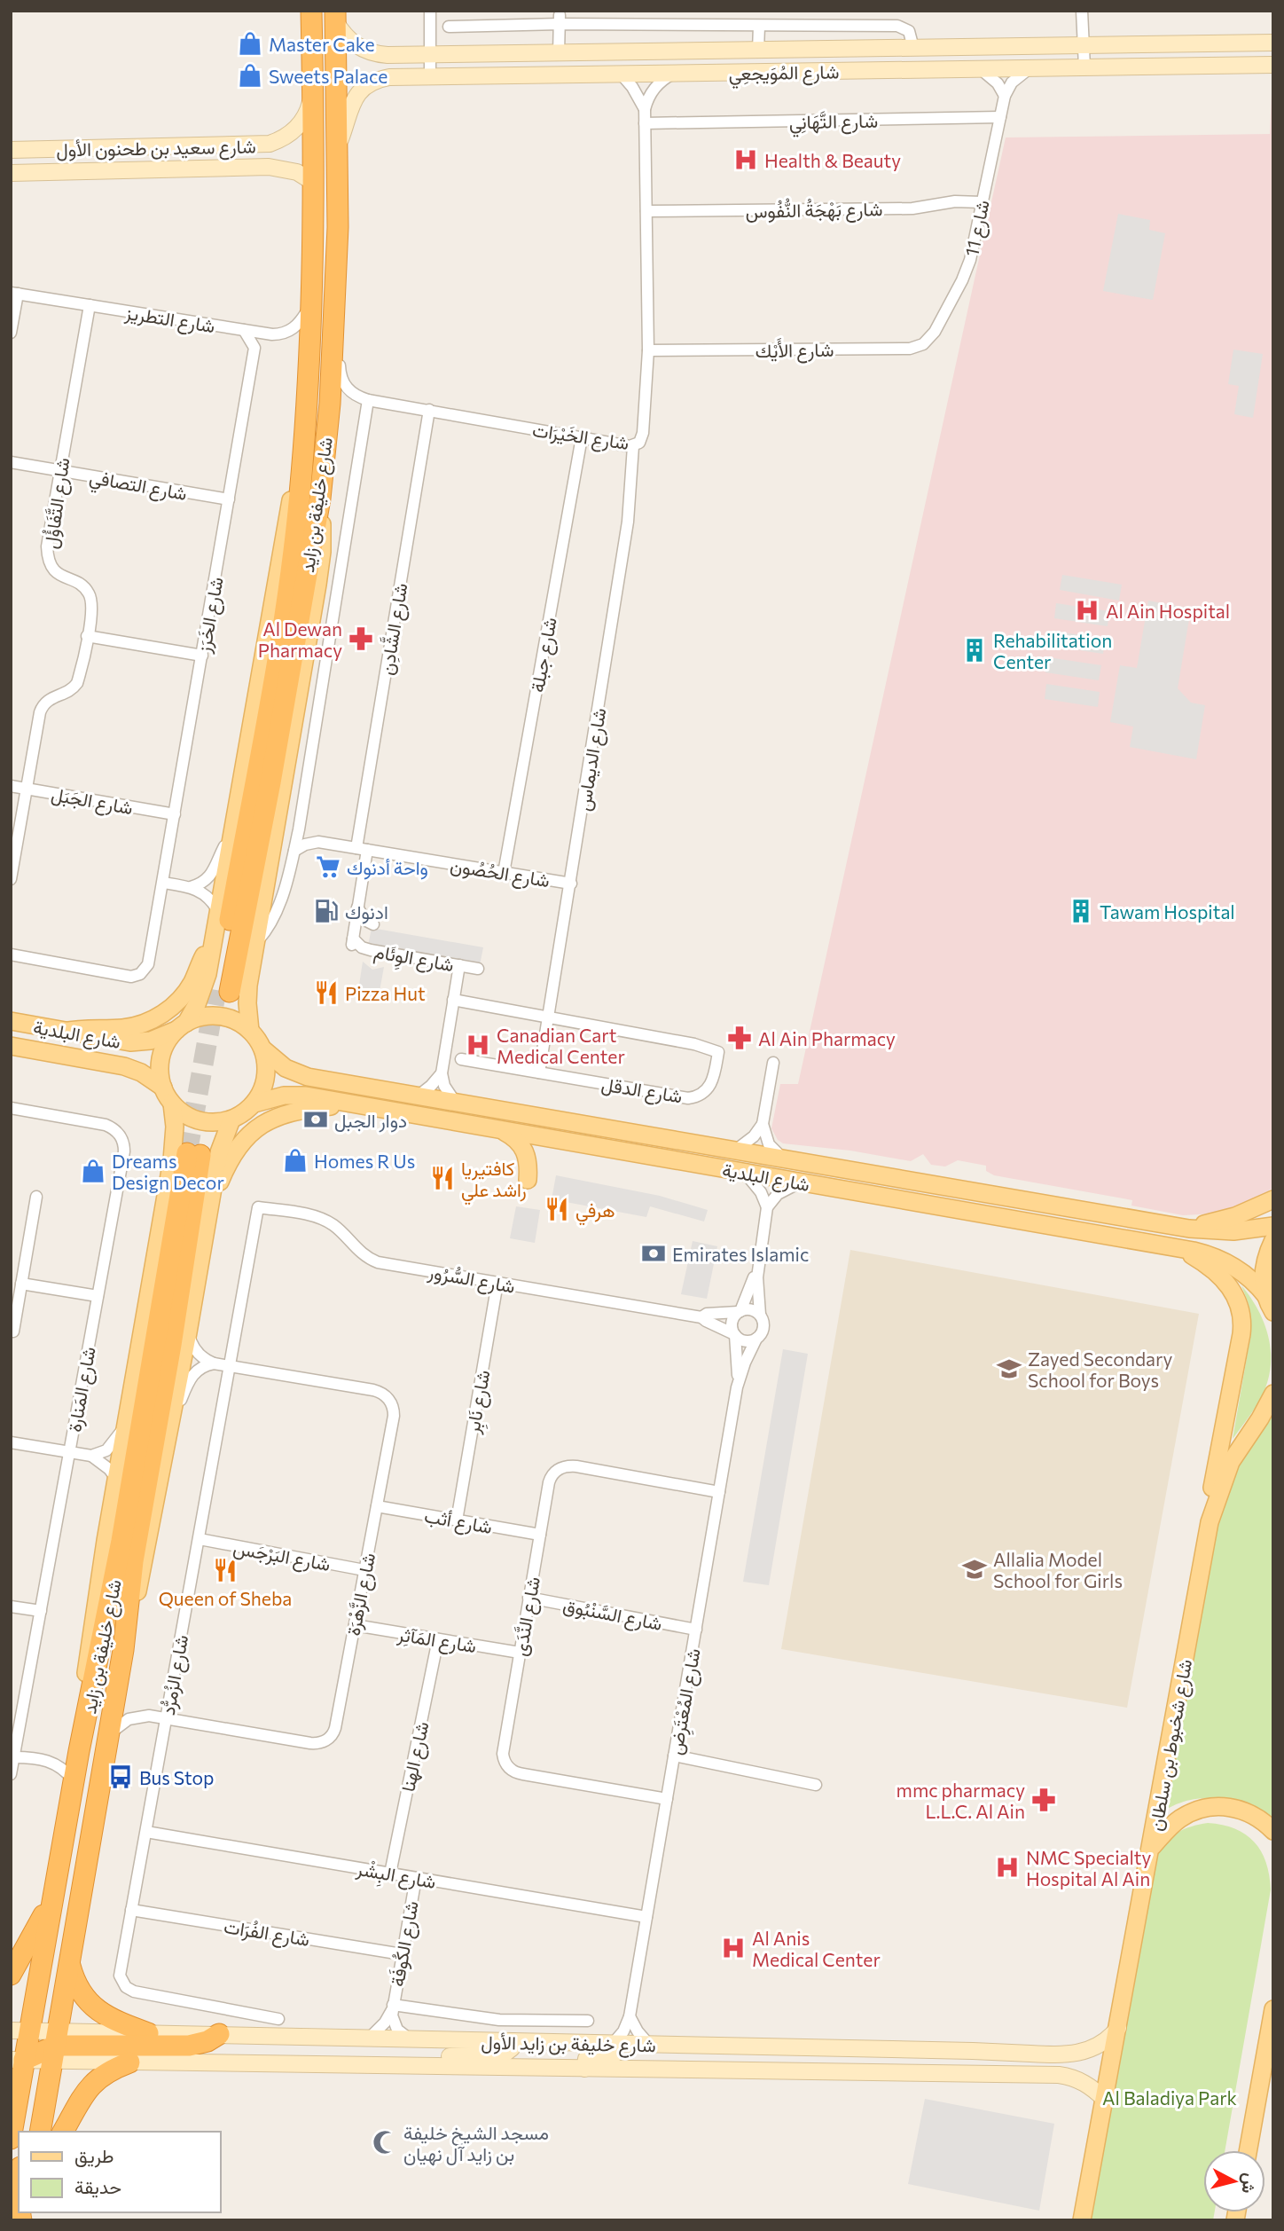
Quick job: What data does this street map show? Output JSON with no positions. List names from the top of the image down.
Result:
{
  "streets": {
    "highway": ["شارع خليفة بن زايد"],
    "main road": [
      "شارع المُوَيجعِي",
      "شارع سعيد بن طحنون الأول",
      "شارع البلدية",
      "شارع شخبوط بن سلطان",
      "شارع خليفة بن زايد الأول"
    ],
    "street": [
      "شارع التَّهَانِي",
      "شارع بَهْجَةُ النُّفُوس",
      "شارع 11",
      "شارع التطريز",
      "شارع الأَيْك",
      "شارع الخَيْرَات",
      "شارع التصافي",
      "شارع التَّفَاؤُل",
      "شارع الخَرَز",
      "شارع الشَّادِن",
      "شارع جبلة",
      "شارع الديماس",
      "شارع الجَبَل",
      "شارع الحُصُون",
      "شارع الوِئَام",
      "شارع الدقل",
      "شارع السُّرُور",
      "شارع المَنارة",
      "شارع نَابِر",
      "شارع أثب",
      "شارع البَرْجَس",
      "شارع الزَّهْرَة",
      "شارع السَّنْبُوق",
      "شارع النَّدَى",
      "شارع المَآثِر",
      "شارع الزُمرُّد",
      "شارع المُعْتَرِض",
      "شارع الهنا",
      "شارع البِشْر",
      "شارع الفُرَات",
      "شارع الكُوفَة"
    ]
  },
  "crossings": [
    ["شارع المُوَيجعِي", "شارع الخَيْرَات"],
    ["شارع المُوَيجعِي", "شارع خليفة بن زايد"],
    ["شارع التَّهَانِي", "شارع 11"],
    ["شارع التَّهَانِي", "شارع الخَيْرَات"],
    ["شارع سعيد بن طحنون الأول", "شارع خليفة بن زايد"],
    ["شارع بَهْجَةُ النُّفُوس", "شارع 11"],
    ["شارع بَهْجَةُ النُّفُوس", "شارع الخَيْرَات"],
    ["شارع 11", "شارع الأَيْك"],
    ["شارع التطريز", "شارع التَّفَاؤُل"],
    ["شارع الأَيْك", "شارع الخَيْرَات"],
    ["شارع الخَيْرَات", "شارع خليفة بن زايد"],
    ["شارع الخَيْرَات", "شارع الشَّادِن"],
    ["شارع الخَيْرَات", "شارع جبلة"],
    ["شارع الخَيْرَات", "شارع الديماس"],
    ["شارع التصافي", "شارع التَّفَاؤُل"],
    ["شارع التصافي", "شارع الخَرَز"],
    ["شارع التَّفَاؤُل", "شارع الجَبَل"],
    ["شارع خليفة بن زايد", "شارع الزَّهْرَة"],
    ["شارع خليفة بن زايد", "شارع خليفة بن زايد الأول"],
    ["شارع الخَرَز", "شارع الجَبَل"],
    ["شارع الشَّادِن", "شارع الحُصُون"],
    ["شارع الشَّادِن", "شارع الوِئَام"],
    ["شارع جبلة", "شارع الحُصُون"],
    ["شارع الديماس", "شارع الحُصُون"],
    ["شارع الديماس", "شارع الدقل"],
    ["شارع السُّرُور", "شارع نَابِر"],
    ["شارع السُّرُور", "شارع الزُمرُّد"],
    ["شارع السُّرُور", "شارع المُعْتَرِض"],
    ["شارع نَابِر", "شارع أثب"],
    ["شارع أثب", "شارع الزَّهْرَة"],
    ["شارع أثب", "شارع النَّدَى"],
    ["شارع البَرْجَس", "شارع الزَّهْرَة"],
    ["شارع البَرْجَس", "شارع الزُمرُّد"],
    ["شارع الزَّهْرَة", "شارع المَآثِر"],
    ["شارع الزَّهْرَة", "شارع الزُمرُّد"],
    ["شارع السَّنْبُوق", "شارع النَّدَى"],
    ["شارع السَّنْبُوق", "شارع المُعْتَرِض"],
    ["شارع النَّدَى", "شارع المَآثِر"],
    ["شارع النَّدَى", "شارع المُعْتَرِض"],
    ["شارع المَآثِر", "شارع الهنا"],
    ["شارع الزُمرُّد", "شارع البِشْر"],
    ["شارع الزُمرُّد", "شارع الفُرَات"],
    ["شارع المُعْتَرِض", "شارع البِشْر"],
    ["شارع المُعْتَرِض", "شارع خليفة بن زايد الأول"],
    ["شارع شخبوط بن سلطان", "شارع خليفة بن زايد الأول"],
    ["شارع الهنا", "شارع البِشْر"],
    ["شارع البِشْر", "شارع الكُوفَة"],
    ["شارع الفُرَات", "شارع الكُوفَة"],
    ["شارع الكُوفَة", "شارع خليفة بن زايد الأول"]
  ],
  "parks": ["Al Baladiya Park"],
  "places": {
    "shop": [
      "Master Cake",
      "Sweets Palace",
      "Homes R Us",
      "Dreams Design Decor"
    ],
    "hospital": [
      "Health & Beauty",
      "Al Ain Hospital",
      "Canadian Cart Medical Center",
      "NMC Specialty Hospital Al Ain",
      "Al Anis Medical Center"
    ],
    "pharmacy": ["Al Dewan Pharmacy", "Al Ain Pharmacy", "mmc pharmacy L.L.C. Al Ain"],
    "building": ["Rehabilitation Center", "Tawam Hospital"],
    "supermarket": ["واحة أدنوك"],
    "fuel station": ["ادنوك"],
    "restaurant": [
      "Pizza Hut",
      "كافتيريا راشد علي",
      "هرفي",
      "Queen of Sheba"
    ],
    "bank": ["دوار الجبل", "Emirates Islamic"],
    "school or university": ["Zayed Secondary School for Boys", "Allalia Model School for Girls"],
    "bus stop": ["Bus Stop"],
    "mosque": ["مسجد الشيخ خليفة بن زايد آل نهيان"]
  },
  "legend": ["طريق", "حديقة"],
  "north": "right"
}
